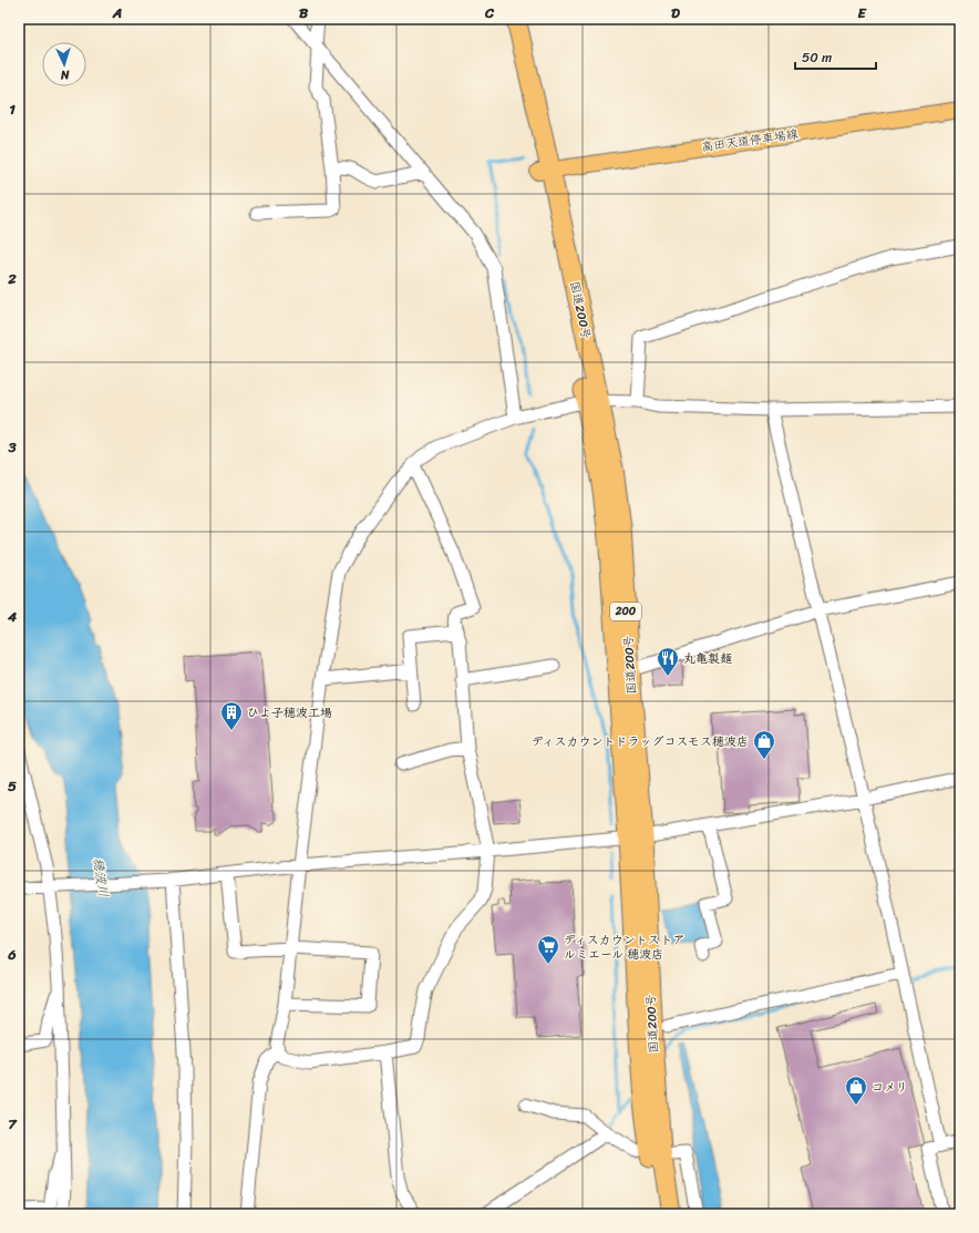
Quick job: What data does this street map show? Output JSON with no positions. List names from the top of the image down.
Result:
{
  "streets": {
    "highway": ["国道200号", "200"],
    "main road": ["高田天道停車場線"]
  },
  "crossings": [
    ["高田天道停車場線", "国道200号"]
  ],
  "water": ["穂波川"],
  "places": {
    "restaurant": ["丸亀製麺"],
    "building": ["ひよ子穂波工場"],
    "shop": ["ディスカウントドラッグコスモス穂波店", "コメリ"],
    "supermarket": ["ディスカウントストア ルミエール 穂波店"]
  },
  "scale_bar": "50 m",
  "north": "bottom",
  "grid": {
    "columns": [
      "A",
      "B",
      "C",
      "D",
      "E"
    ],
    "rows": [
      "1",
      "2",
      "3",
      "4",
      "5",
      "6",
      "7"
    ]
  }
}
